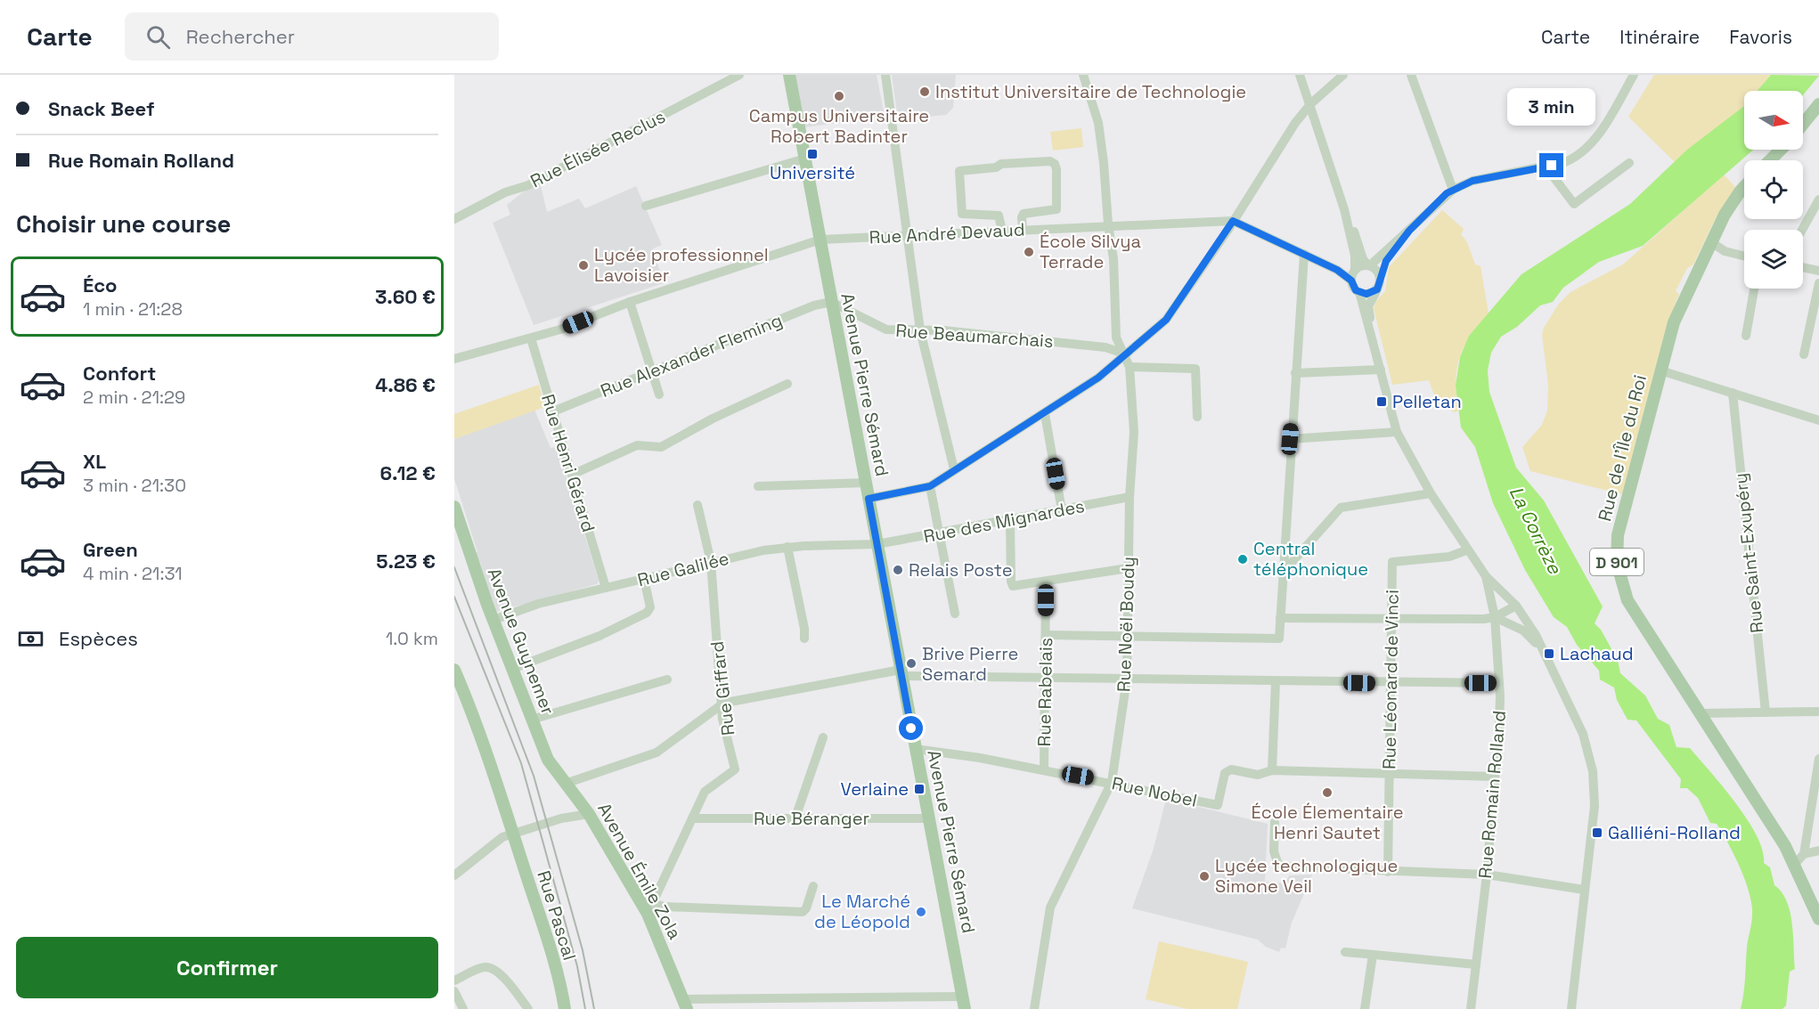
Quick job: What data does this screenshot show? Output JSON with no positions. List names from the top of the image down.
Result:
{
  "streets": {
    "main road": [
      "Avenue Pierre Sémard",
      "Rue de l'Île du Roi",
      "D 901",
      "Avenue Guynemer",
      "Avenue Émile Zola",
      "Rue Pascal"
    ],
    "street": [
      "Rue Élisée Reclus",
      "Rue André Devaud",
      "Rue Beaumarchais",
      "Rue Alexander Fleming",
      "Rue Henri Gérard",
      "Rue des Mignardes",
      "Rue Saint-Exupéry",
      "Rue Galilée",
      "Rue Noël Boudy",
      "Rue Léonard de Vinci",
      "Rue Giffard",
      "Rue Rabelais",
      "Rue Nobel",
      "Rue Romain Rolland",
      "Rue Béranger"
    ]
  },
  "crossings": [
    ["Rue André Devaud", "Avenue Pierre Sémard"],
    ["Rue André Devaud", "Rue Henri Gérard"],
    ["Rue André Devaud", "Rue Noël Boudy"],
    ["Rue Beaumarchais", "Rue Alexander Fleming"],
    ["Rue Beaumarchais", "Avenue Pierre Sémard"],
    ["Rue Beaumarchais", "Rue Noël Boudy"],
    ["Rue Alexander Fleming", "Avenue Pierre Sémard"],
    ["Rue Alexander Fleming", "Rue Henri Gérard"],
    ["Avenue Pierre Sémard", "Rue des Mignardes"],
    ["Avenue Pierre Sémard", "Rue Galilée"],
    ["Avenue Pierre Sémard", "Rue Nobel"],
    ["Avenue Pierre Sémard", "Rue Béranger"],
    ["Rue Henri Gérard", "Rue Galilée"],
    ["Rue des Mignardes", "Rue Galilée"],
    ["Rue des Mignardes", "Rue Noël Boudy"],
    ["Rue Galilée", "Avenue Guynemer"],
    ["Rue Galilée", "Rue Giffard"],
    ["Rue Noël Boudy", "Rue Nobel"],
    ["Avenue Guynemer", "Avenue Émile Zola"],
    ["Rue Léonard de Vinci", "Rue Romain Rolland"],
    ["Rue Giffard", "Rue Béranger"],
    ["Rue Giffard", "Avenue Émile Zola"],
    ["Rue Rabelais", "Rue Nobel"]
  ],
  "water": ["La Corrèze"],
  "places": {
    "other": [
      "Institut Universitaire de Technologie",
      "Campus Universitaire Robert Badinter",
      "École Silvya Terrade",
      "Lycée professionnel Lavoisier",
      "Central téléphonique",
      "Relais Poste",
      "Brive Pierre Semard",
      "École Élementaire Henri Sautet",
      "Lycée technologique Simone Veil",
      "Le Marché de Léopold"
    ],
    "transit": [
      "Université",
      "Pelletan",
      "Lachaud",
      "Verlaine",
      "Galliéni-Rolland"
    ]
  },
  "north": "right",
  "page": {
    "header": "Carte",
    "search": "Rechercher",
    "nav": ["Carte", "Itinéraire", "Favoris"],
    "banner": ["Snack Beef", "Rue Romain Rolland"],
    "bubble": "3 min",
    "heading": "Choisir une course",
    "list": [
      {
        "name": "Éco",
        "note": "1 min · 21:28",
        "value": "3.60 €"
      },
      {
        "name": "Confort",
        "note": "2 min · 21:29",
        "value": "4.86 €"
      },
      {
        "name": "XL",
        "note": "3 min · 21:30",
        "value": "6.12 €"
      },
      {
        "name": "Green",
        "note": "4 min · 21:31",
        "value": "5.23 €"
      }
    ],
    "pay": ["Espèces", "1.0 km"],
    "buttons": "Confirmer"
  }
}
